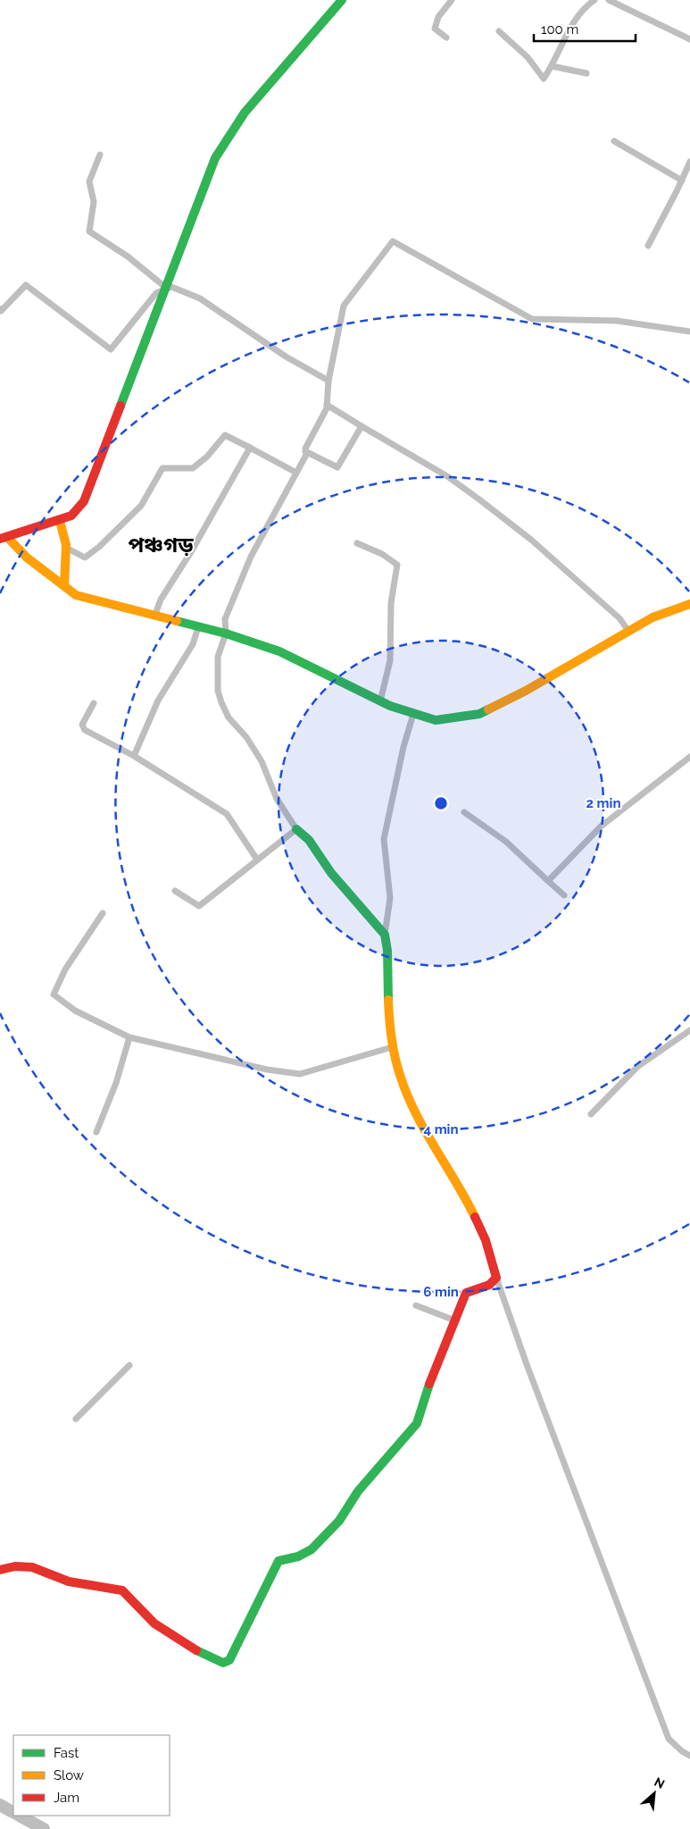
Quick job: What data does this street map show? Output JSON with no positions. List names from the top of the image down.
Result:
{
  "districts": ["পঞ্চগড়"],
  "legend": ["Fast", "Slow", "Jam"],
  "scale_bar": "100 m",
  "north": "top right",
  "rings": ["2 min", "4 min", "6 min"]
}
